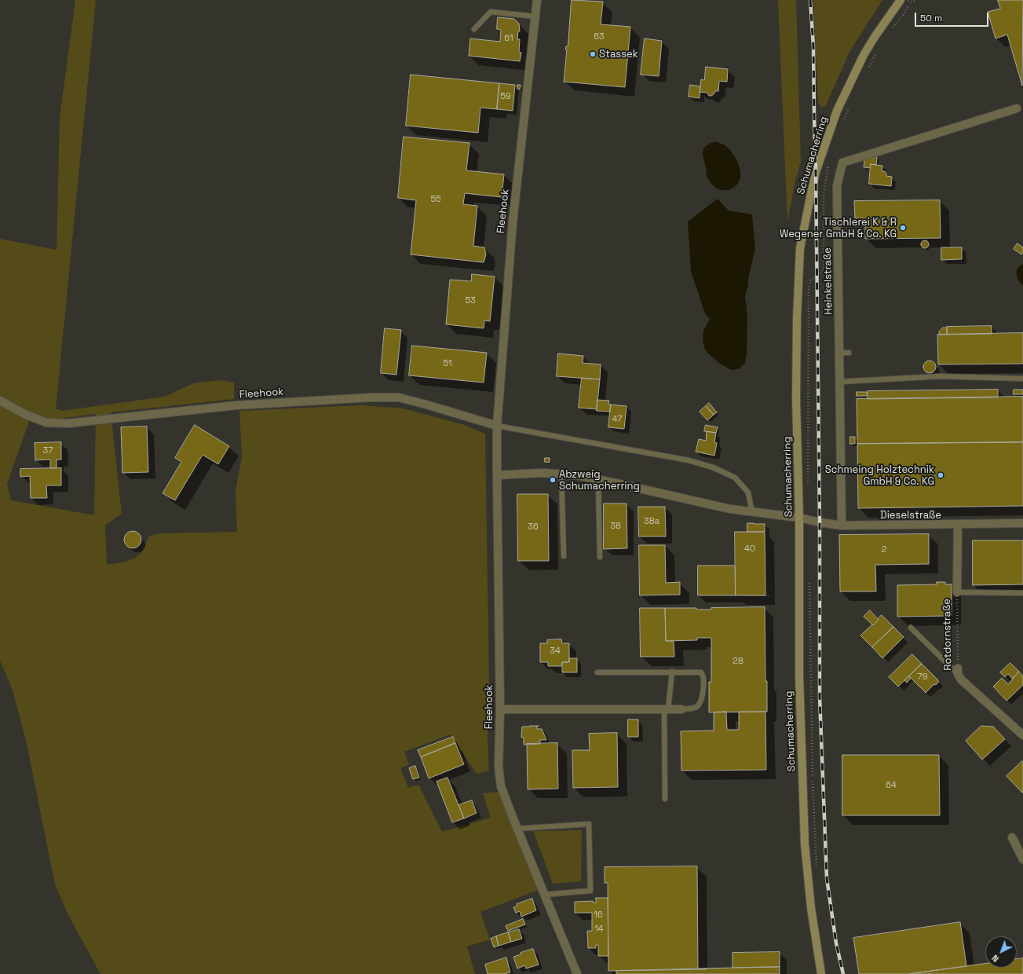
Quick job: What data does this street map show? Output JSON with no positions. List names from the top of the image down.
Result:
{
  "streets": {
    "main road": ["Schumacherring"],
    "street": [
      "Fleehook",
      "Heinkelstraße",
      "Dieselstraße",
      "Rotdornstraße"
    ]
  },
  "crossings": [
    ["Schumacherring", "Dieselstraße"],
    ["Fleehook", "Dieselstraße"],
    ["Heinkelstraße", "Dieselstraße"],
    ["Dieselstraße", "Rotdornstraße"]
  ],
  "places": [
    "Stassek",
    "Tischlerei K & R Wegener GmbH & Co. KG",
    "Schmeing Holztechnik GmbH & Co. KG",
    "Abzweig Schumacherring"
  ],
  "house_numbers": [
    "63",
    "61",
    "59",
    "55",
    "53",
    "51",
    "47",
    "37",
    "38a",
    "38",
    "36",
    "40",
    "2",
    "34",
    "28",
    "79",
    "64",
    "16",
    "14"
  ],
  "scale_bar": "50 m",
  "north": "bottom left"
}
